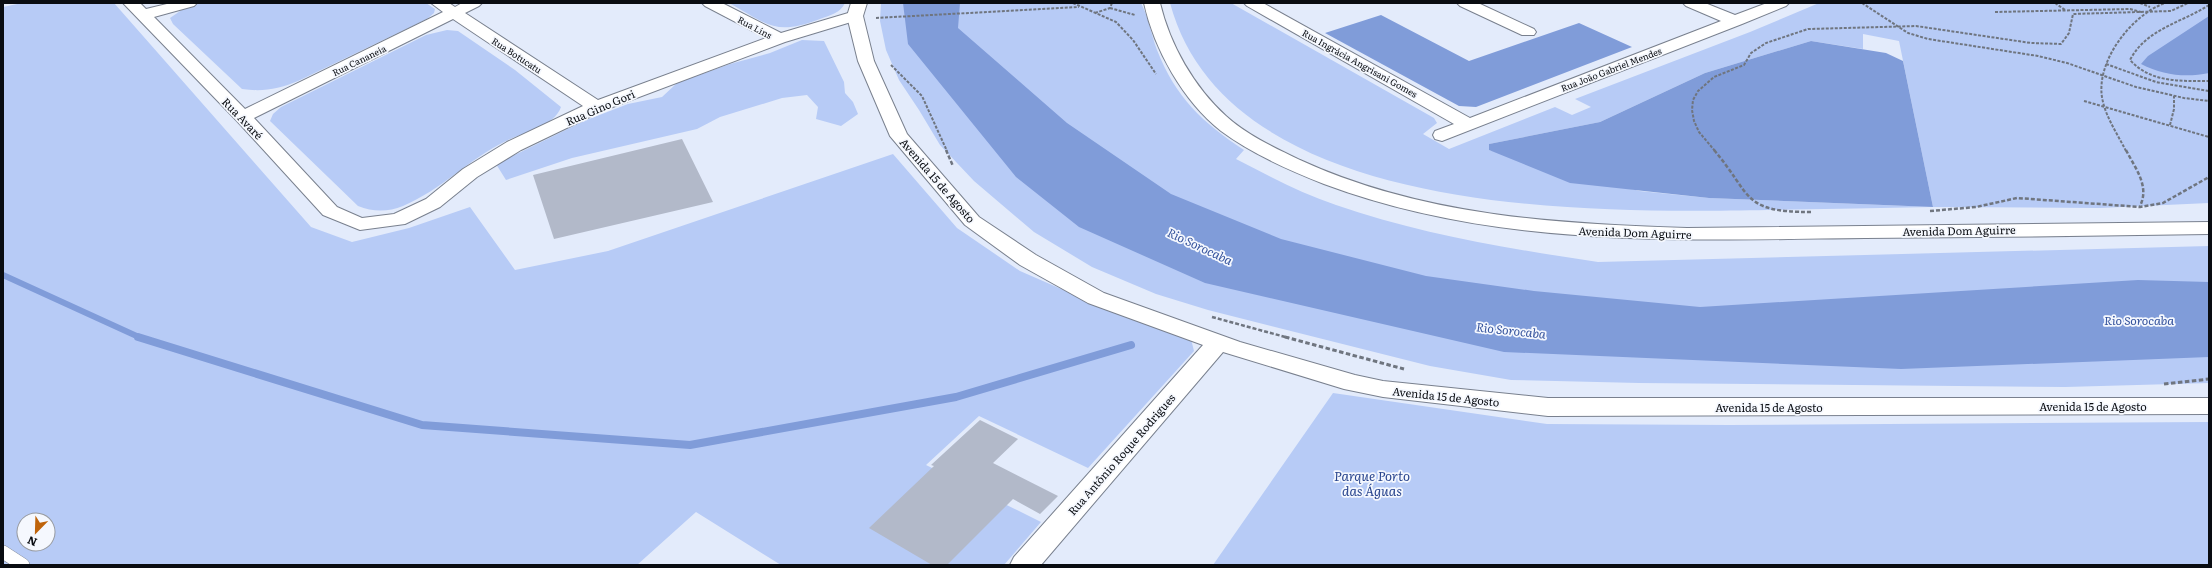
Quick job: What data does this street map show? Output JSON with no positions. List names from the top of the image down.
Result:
{
  "streets": {
    "street": [
      "Rua Lins",
      "Rua Botucatu",
      "Rua Cananeia",
      "Rua Ingrácia Angrisani Gomes",
      "Rua João Gabriel Mendes",
      "Rua Gino Gori",
      "Rua Avaré",
      "Avenida 15 de Agosto",
      "Avenida Dom Aguirre",
      "Rua Antônio Roque Rodrigues"
    ]
  },
  "crossings": [
    ["Rua Lins", "Rua Gino Gori"],
    ["Rua Botucatu", "Rua Cananeia"],
    ["Rua Botucatu", "Rua Gino Gori"],
    ["Rua Cananeia", "Rua Avaré"],
    ["Rua Ingrácia Angrisani Gomes", "Rua João Gabriel Mendes"],
    ["Rua Gino Gori", "Rua Avaré"],
    ["Rua Gino Gori", "Avenida 15 de Agosto"],
    ["Avenida 15 de Agosto", "Rua Antônio Roque Rodrigues"]
  ],
  "water": ["Rio Sorocaba"],
  "parks": ["Parque Porto das Águas"],
  "north": "bottom left"
}
